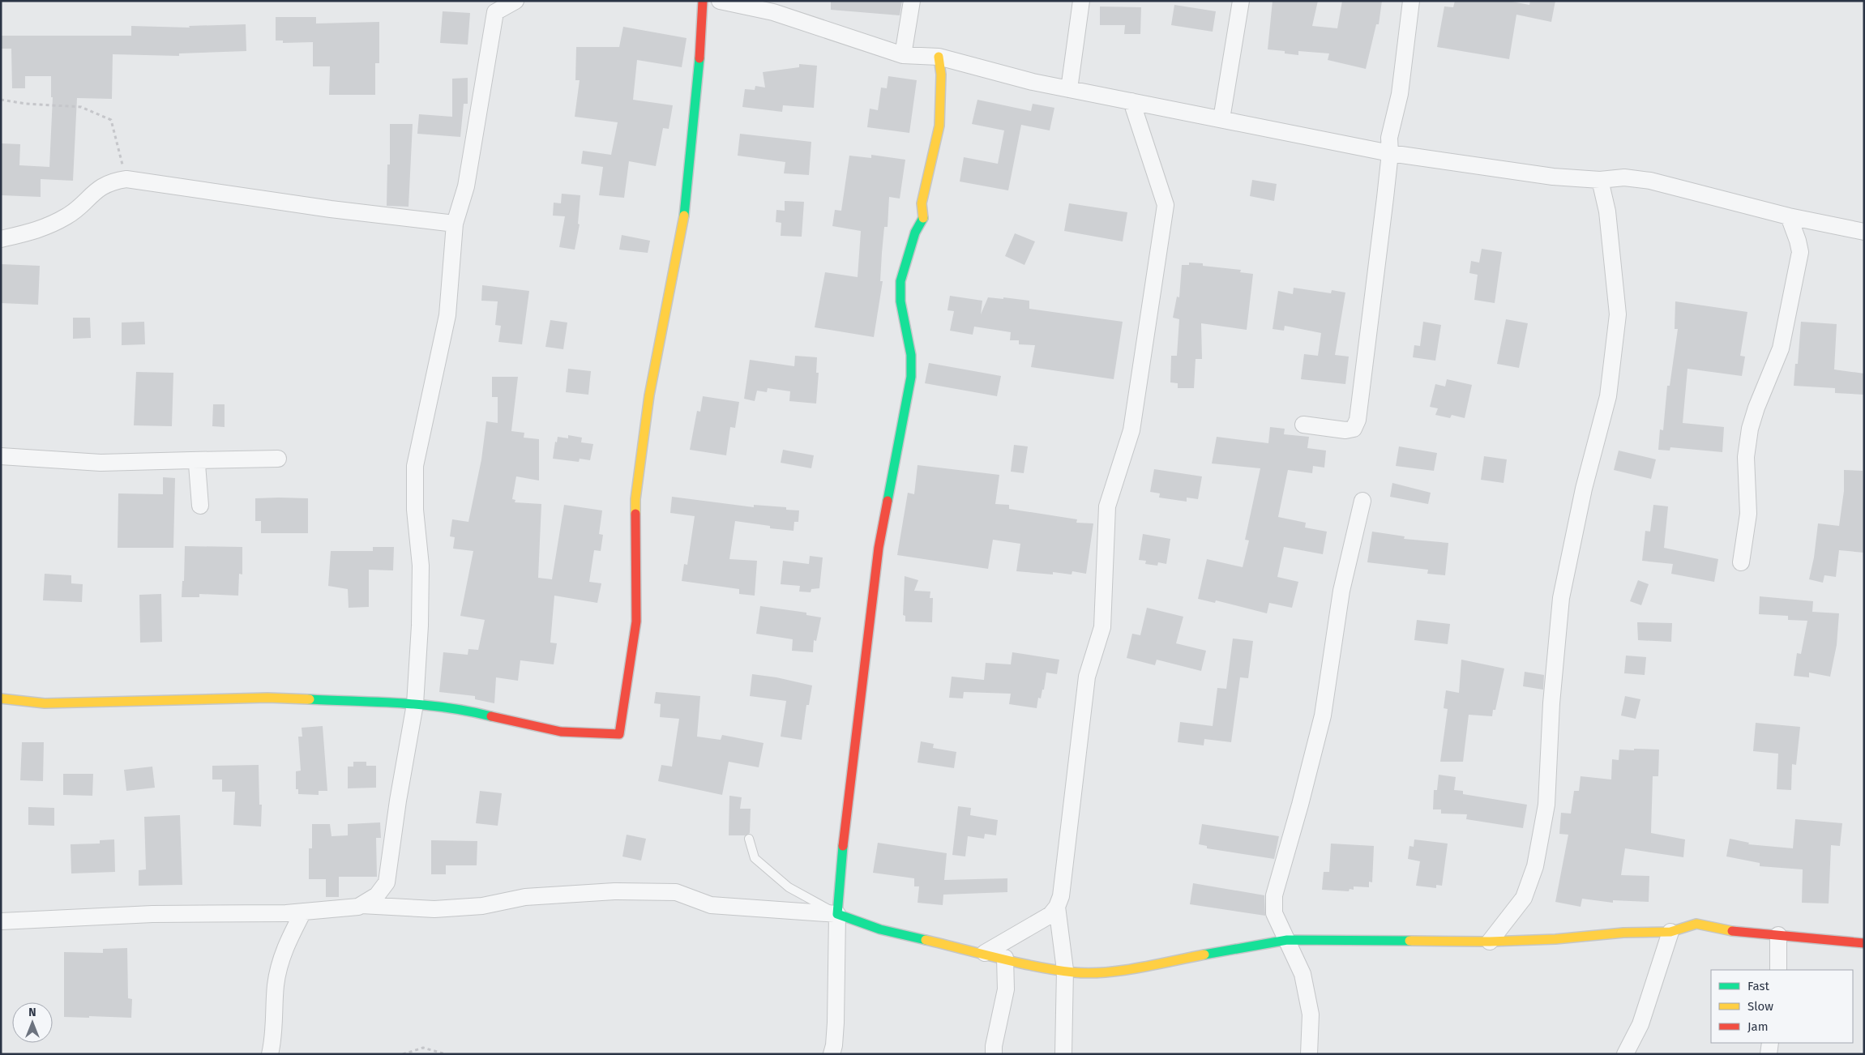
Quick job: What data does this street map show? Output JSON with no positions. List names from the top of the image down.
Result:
{
  "legend": ["Fast", "Slow", "Jam"],
  "north": "top"
}
